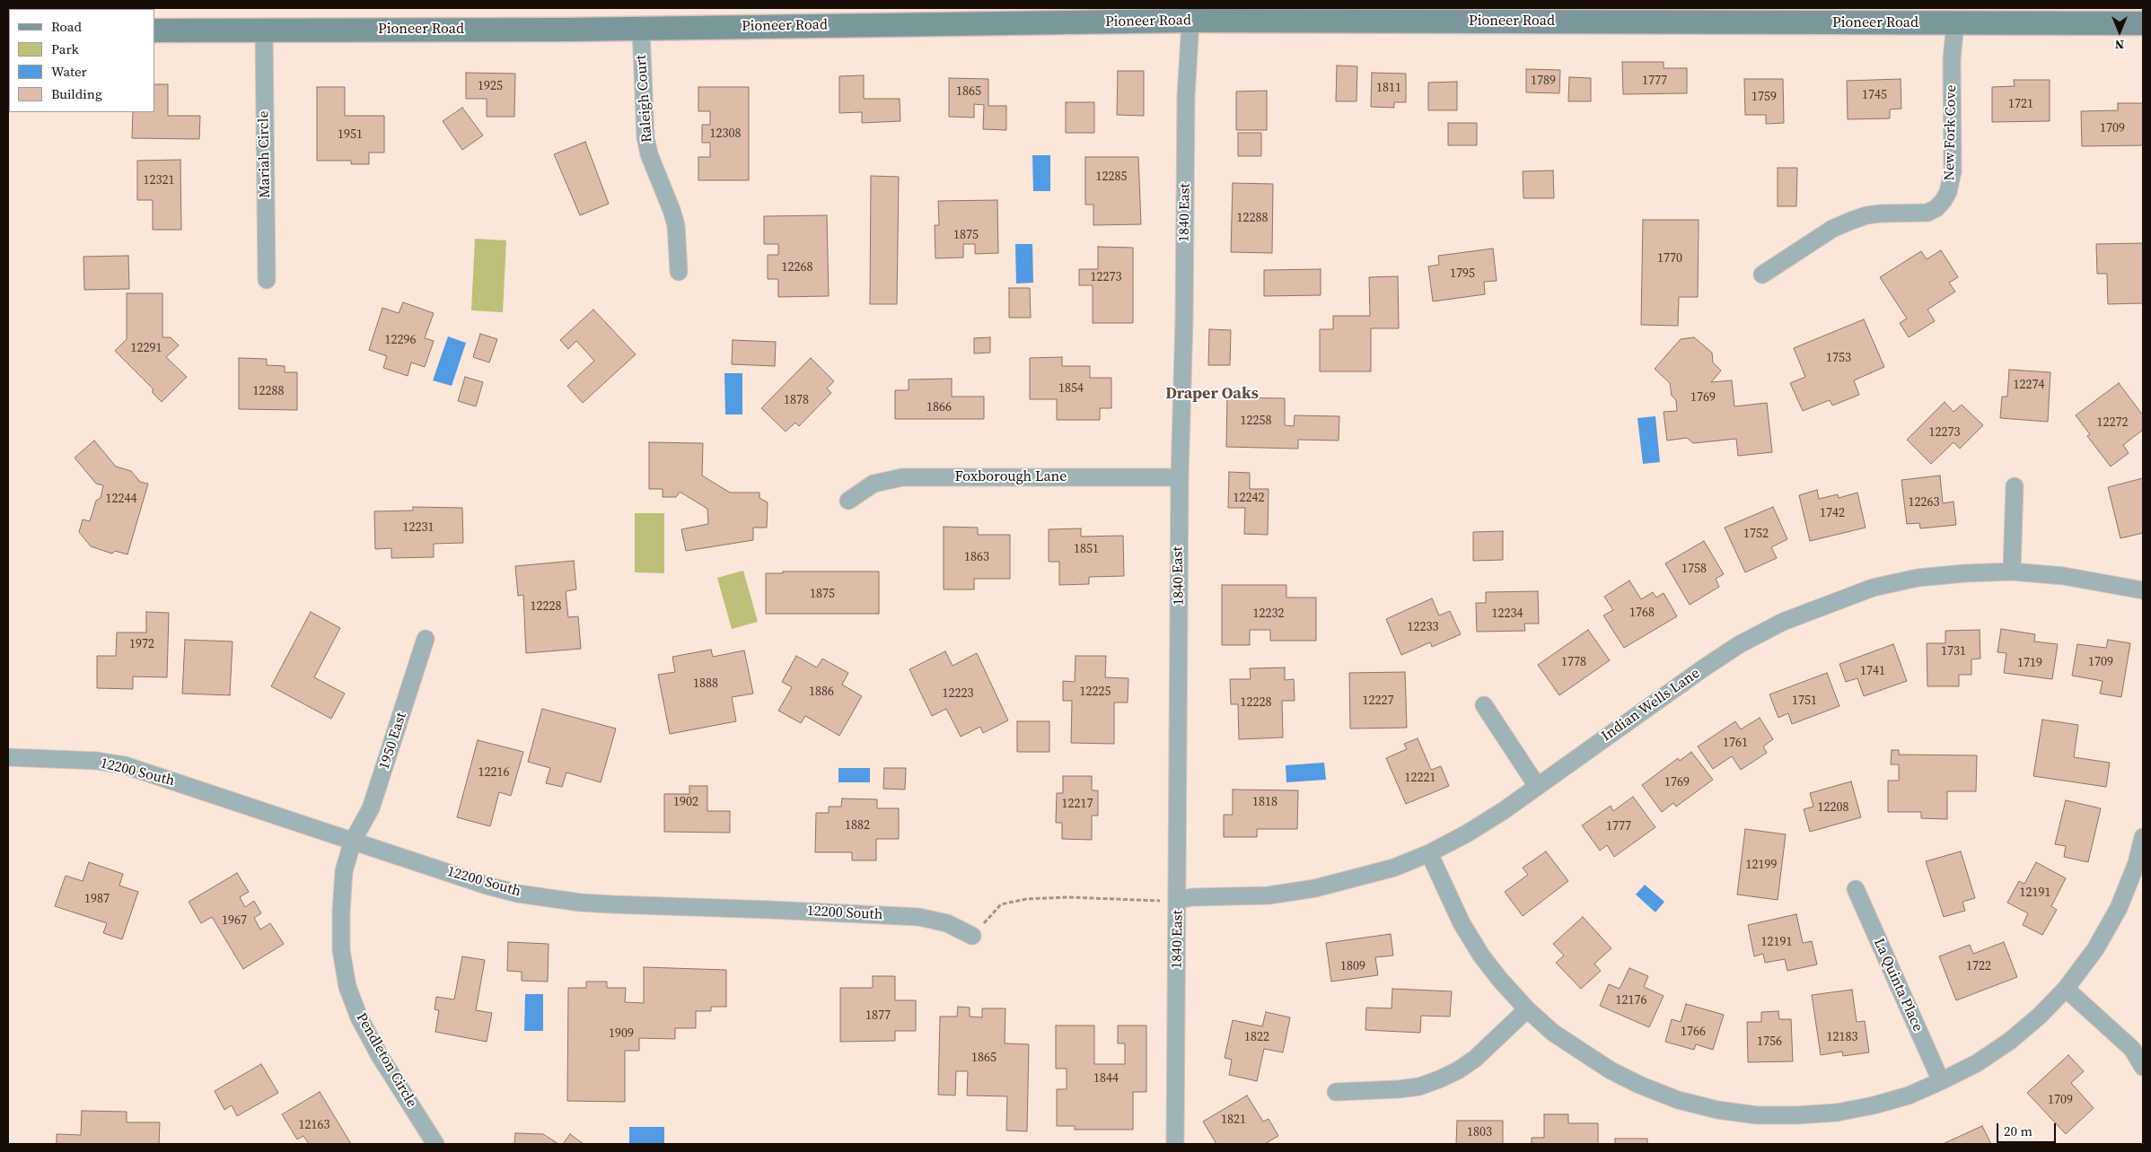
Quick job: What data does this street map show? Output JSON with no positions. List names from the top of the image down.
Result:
{
  "streets": {
    "street": [
      "Pioneer Road",
      "Raleigh Court",
      "New Fork Cove",
      "Mariah Circle",
      "1840 East",
      "Foxborough Lane",
      "Indian Wells Lane",
      "1950 East",
      "12200 South",
      "La Quinta Place",
      "Pendleton Circle"
    ]
  },
  "crossings": [
    ["Pioneer Road", "Raleigh Court"],
    ["Pioneer Road", "New Fork Cove"],
    ["Pioneer Road", "Mariah Circle"],
    ["Pioneer Road", "1840 East"],
    ["1840 East", "Foxborough Lane"],
    ["1840 East", "Indian Wells Lane"],
    ["1950 East", "12200 South"],
    ["1950 East", "Pendleton Circle"],
    ["12200 South", "Pendleton Circle"]
  ],
  "districts": ["Draper Oaks"],
  "house_numbers": [
    "1789",
    "1777",
    "1925",
    "1811",
    "1865",
    "1745",
    "1759",
    "1721",
    "1709",
    "12308",
    "1951",
    "12285",
    "12321",
    "12288",
    "1875",
    "1770",
    "12268",
    "1795",
    "12273",
    "12296",
    "12291",
    "1753",
    "12274",
    "1854",
    "12288",
    "1769",
    "1878",
    "1866",
    "12258",
    "12272",
    "12273",
    "12242",
    "12244",
    "12263",
    "1742",
    "12231",
    "1752",
    "1851",
    "1863",
    "1758",
    "1875",
    "12228",
    "1768",
    "12232",
    "12234",
    "12233",
    "1972",
    "1731",
    "1778",
    "1709",
    "1719",
    "1741",
    "1888",
    "1886",
    "12225",
    "12223",
    "12227",
    "1751",
    "12228",
    "1761",
    "12216",
    "12221",
    "1769",
    "1902",
    "1818",
    "12217",
    "12208",
    "1882",
    "1777",
    "12199",
    "12191",
    "1987",
    "1967",
    "12191",
    "1809",
    "1722",
    "12176",
    "1877",
    "1766",
    "1909",
    "1822",
    "12183",
    "1756",
    "1865",
    "1844",
    "1709",
    "1821",
    "12163",
    "1803"
  ],
  "legend": [
    "Road",
    "Park",
    "Water",
    "Building"
  ],
  "scale_bar": "20 m",
  "north": "bottom"
}
